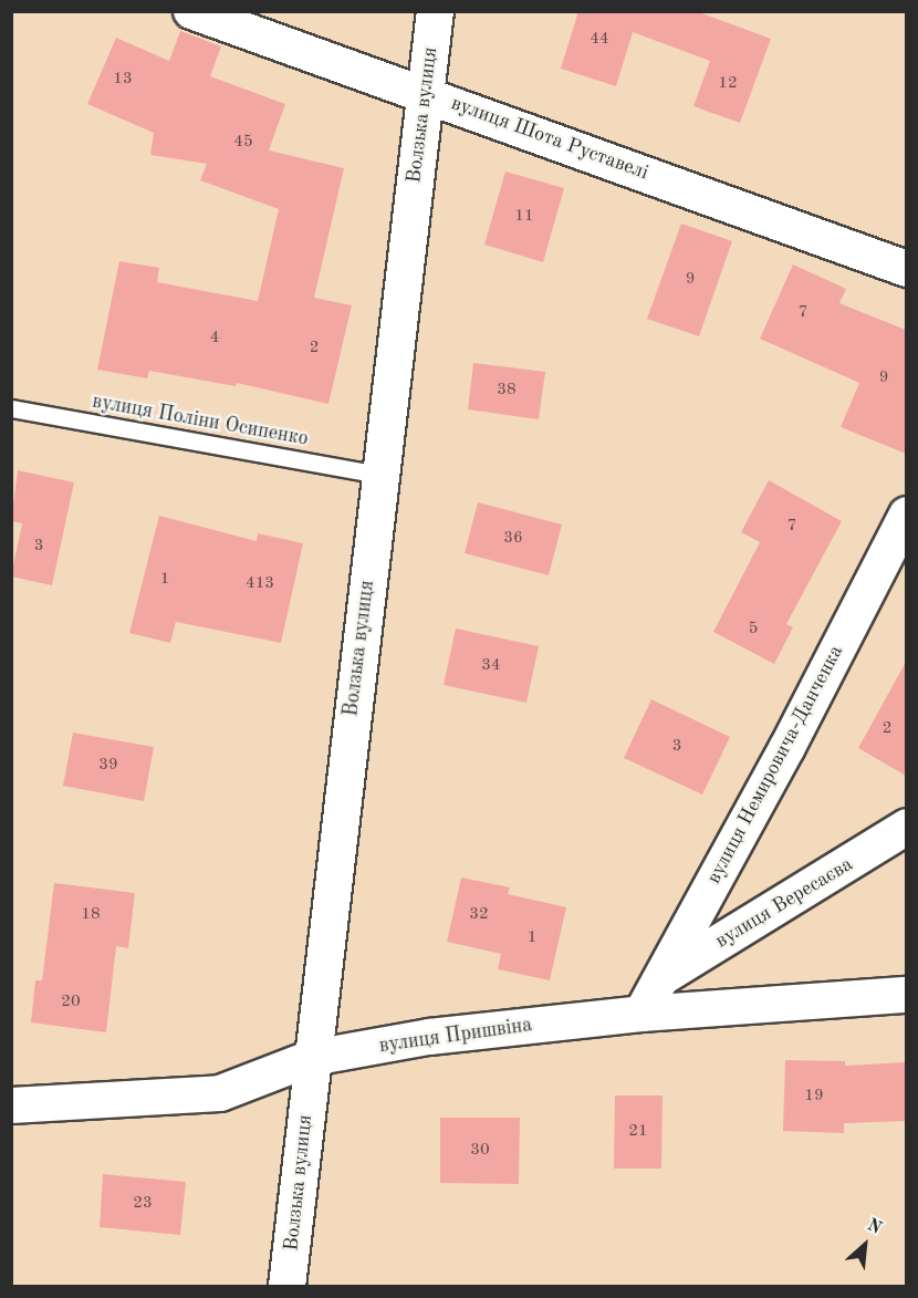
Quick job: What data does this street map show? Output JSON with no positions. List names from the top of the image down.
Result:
{
  "streets": {
    "street": [
      "Волзька вулиця",
      "вулиця Шота Руставелі",
      "вулиця Немировича-Данченка",
      "вулиця Вересаєва",
      "вулиця Пришвіна"
    ],
    "lane": ["вулиця Поліни Осипенко"]
  },
  "crossings": [
    ["Волзька вулиця", "вулиця Шота Руставелі"],
    ["Волзька вулиця", "вулиця Поліни Осипенко"],
    ["Волзька вулиця", "вулиця Пришвіна"],
    ["вулиця Немировича-Данченка", "вулиця Вересаєва"],
    ["вулиця Немировича-Данченка", "вулиця Пришвіна"]
  ],
  "house_numbers": [
    "44",
    "13",
    "12",
    "45",
    "11",
    "9",
    "7",
    "4",
    "2",
    "9",
    "38",
    "7",
    "36",
    "3",
    "1",
    "413",
    "5",
    "34",
    "2",
    "3",
    "39",
    "18",
    "32",
    "1",
    "20",
    "19",
    "21",
    "30",
    "23"
  ],
  "north": "top right"
}
